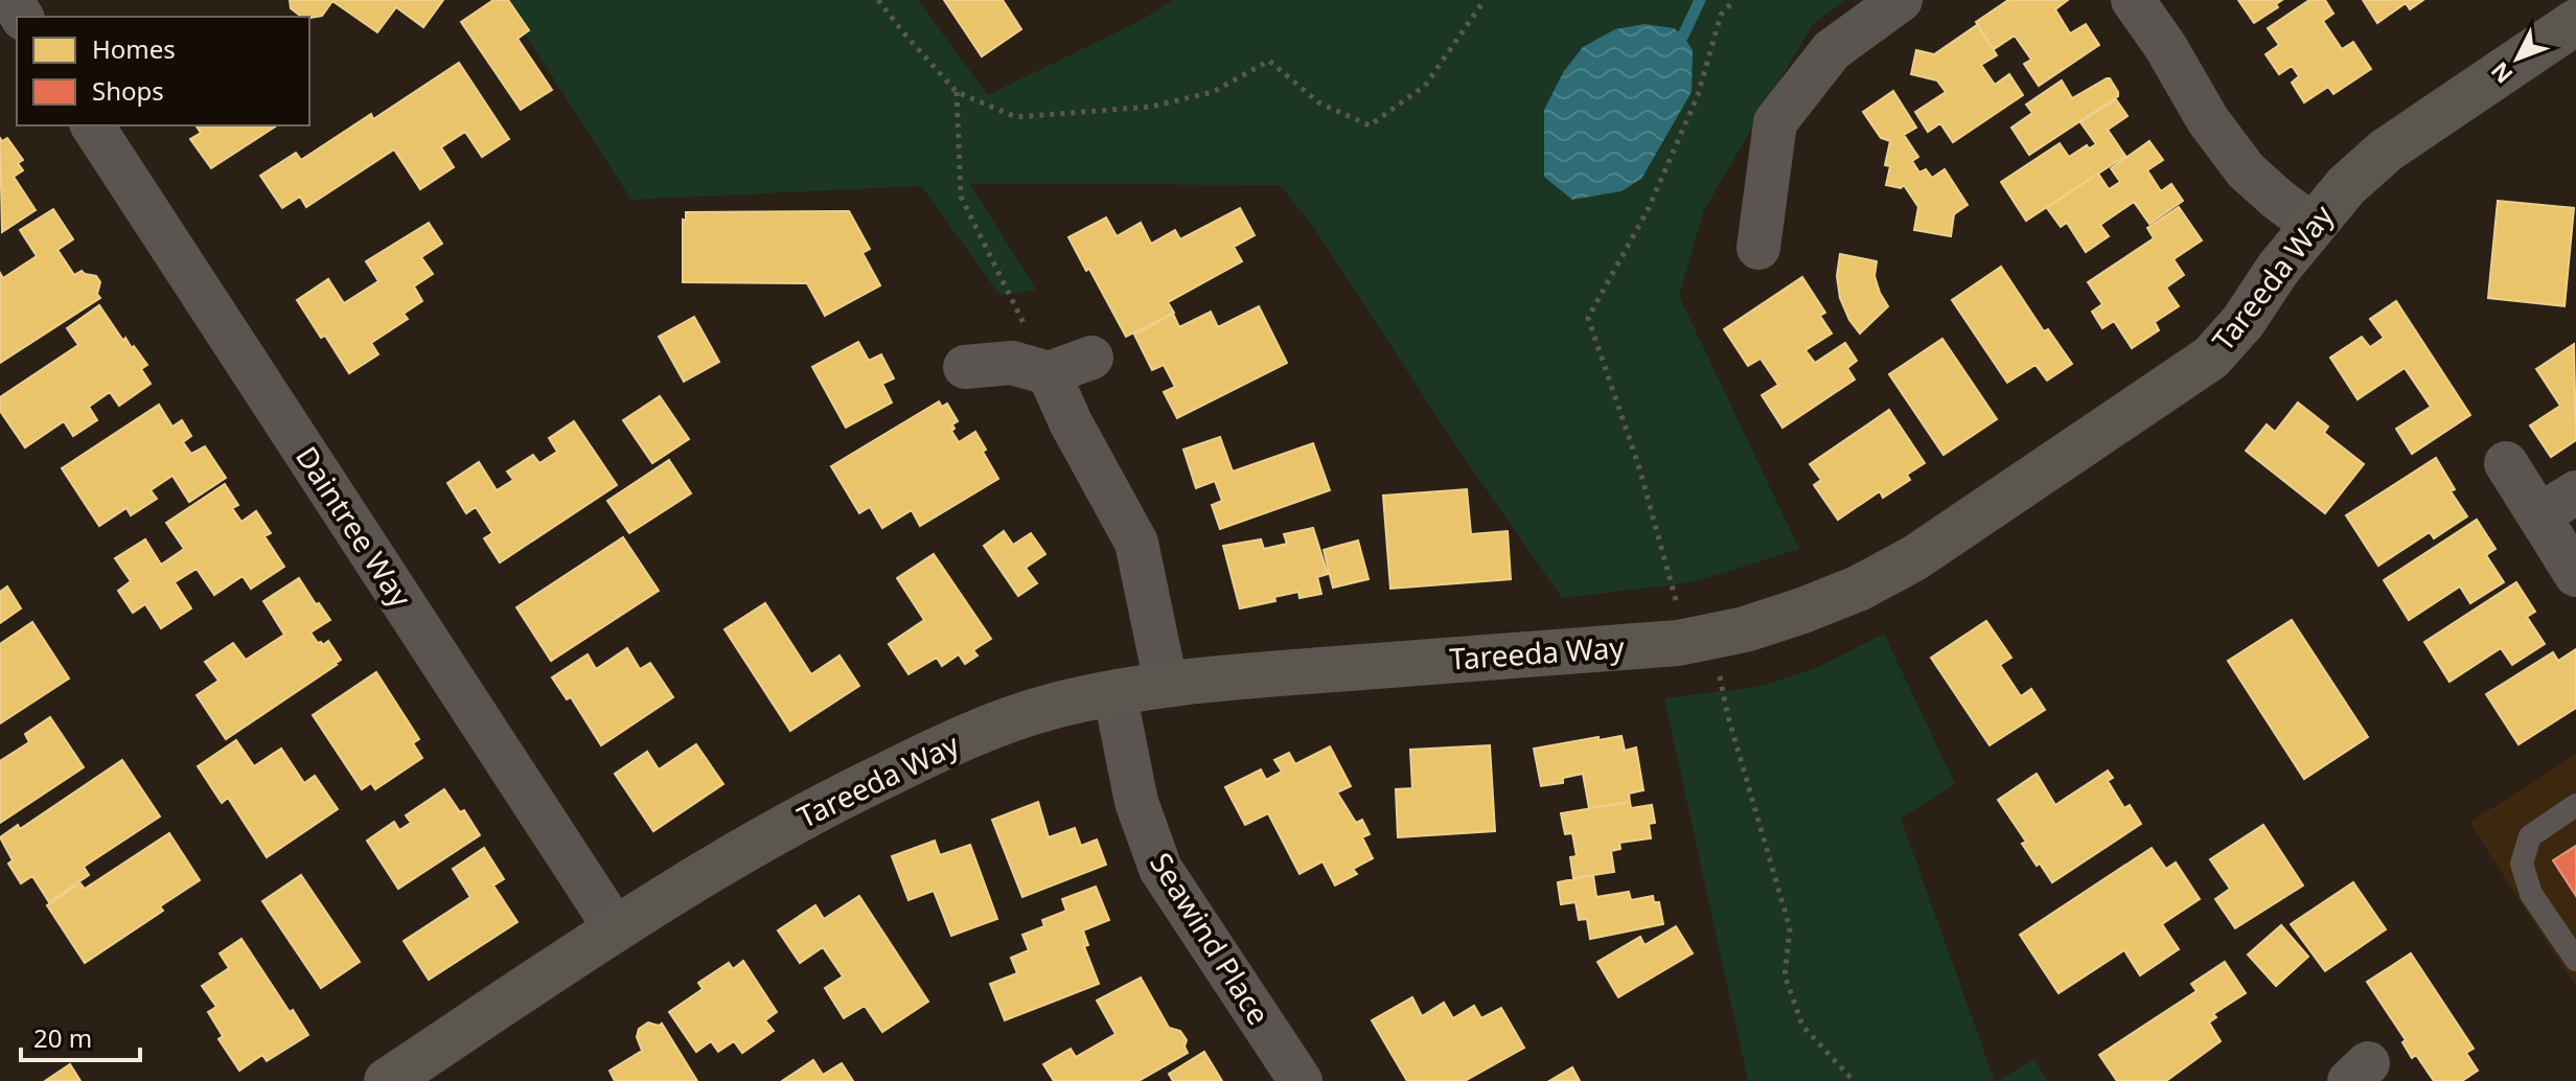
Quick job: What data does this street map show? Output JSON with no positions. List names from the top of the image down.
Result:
{
  "streets": {
    "street": ["Tareeda Way", "Daintree Way", "Seawind Place"]
  },
  "crossings": [
    ["Tareeda Way", "Daintree Way"],
    ["Tareeda Way", "Seawind Place"]
  ],
  "legend": ["Homes", "Shops"],
  "scale_bar": "20 m",
  "north": "bottom left"
}
